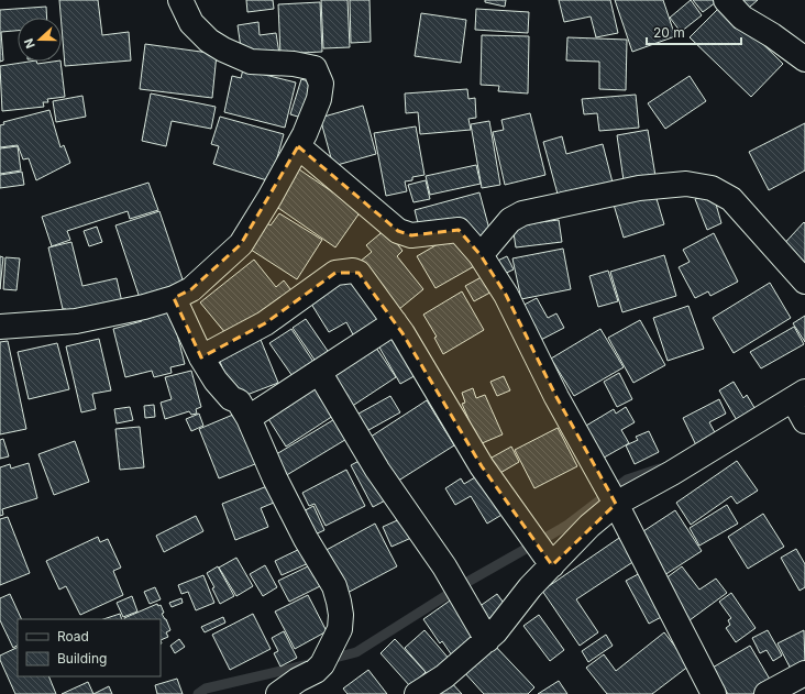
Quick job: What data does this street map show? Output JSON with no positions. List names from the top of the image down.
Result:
{
  "legend": ["Road", "Building"],
  "scale_bar": "20 m",
  "north": "left"
}
